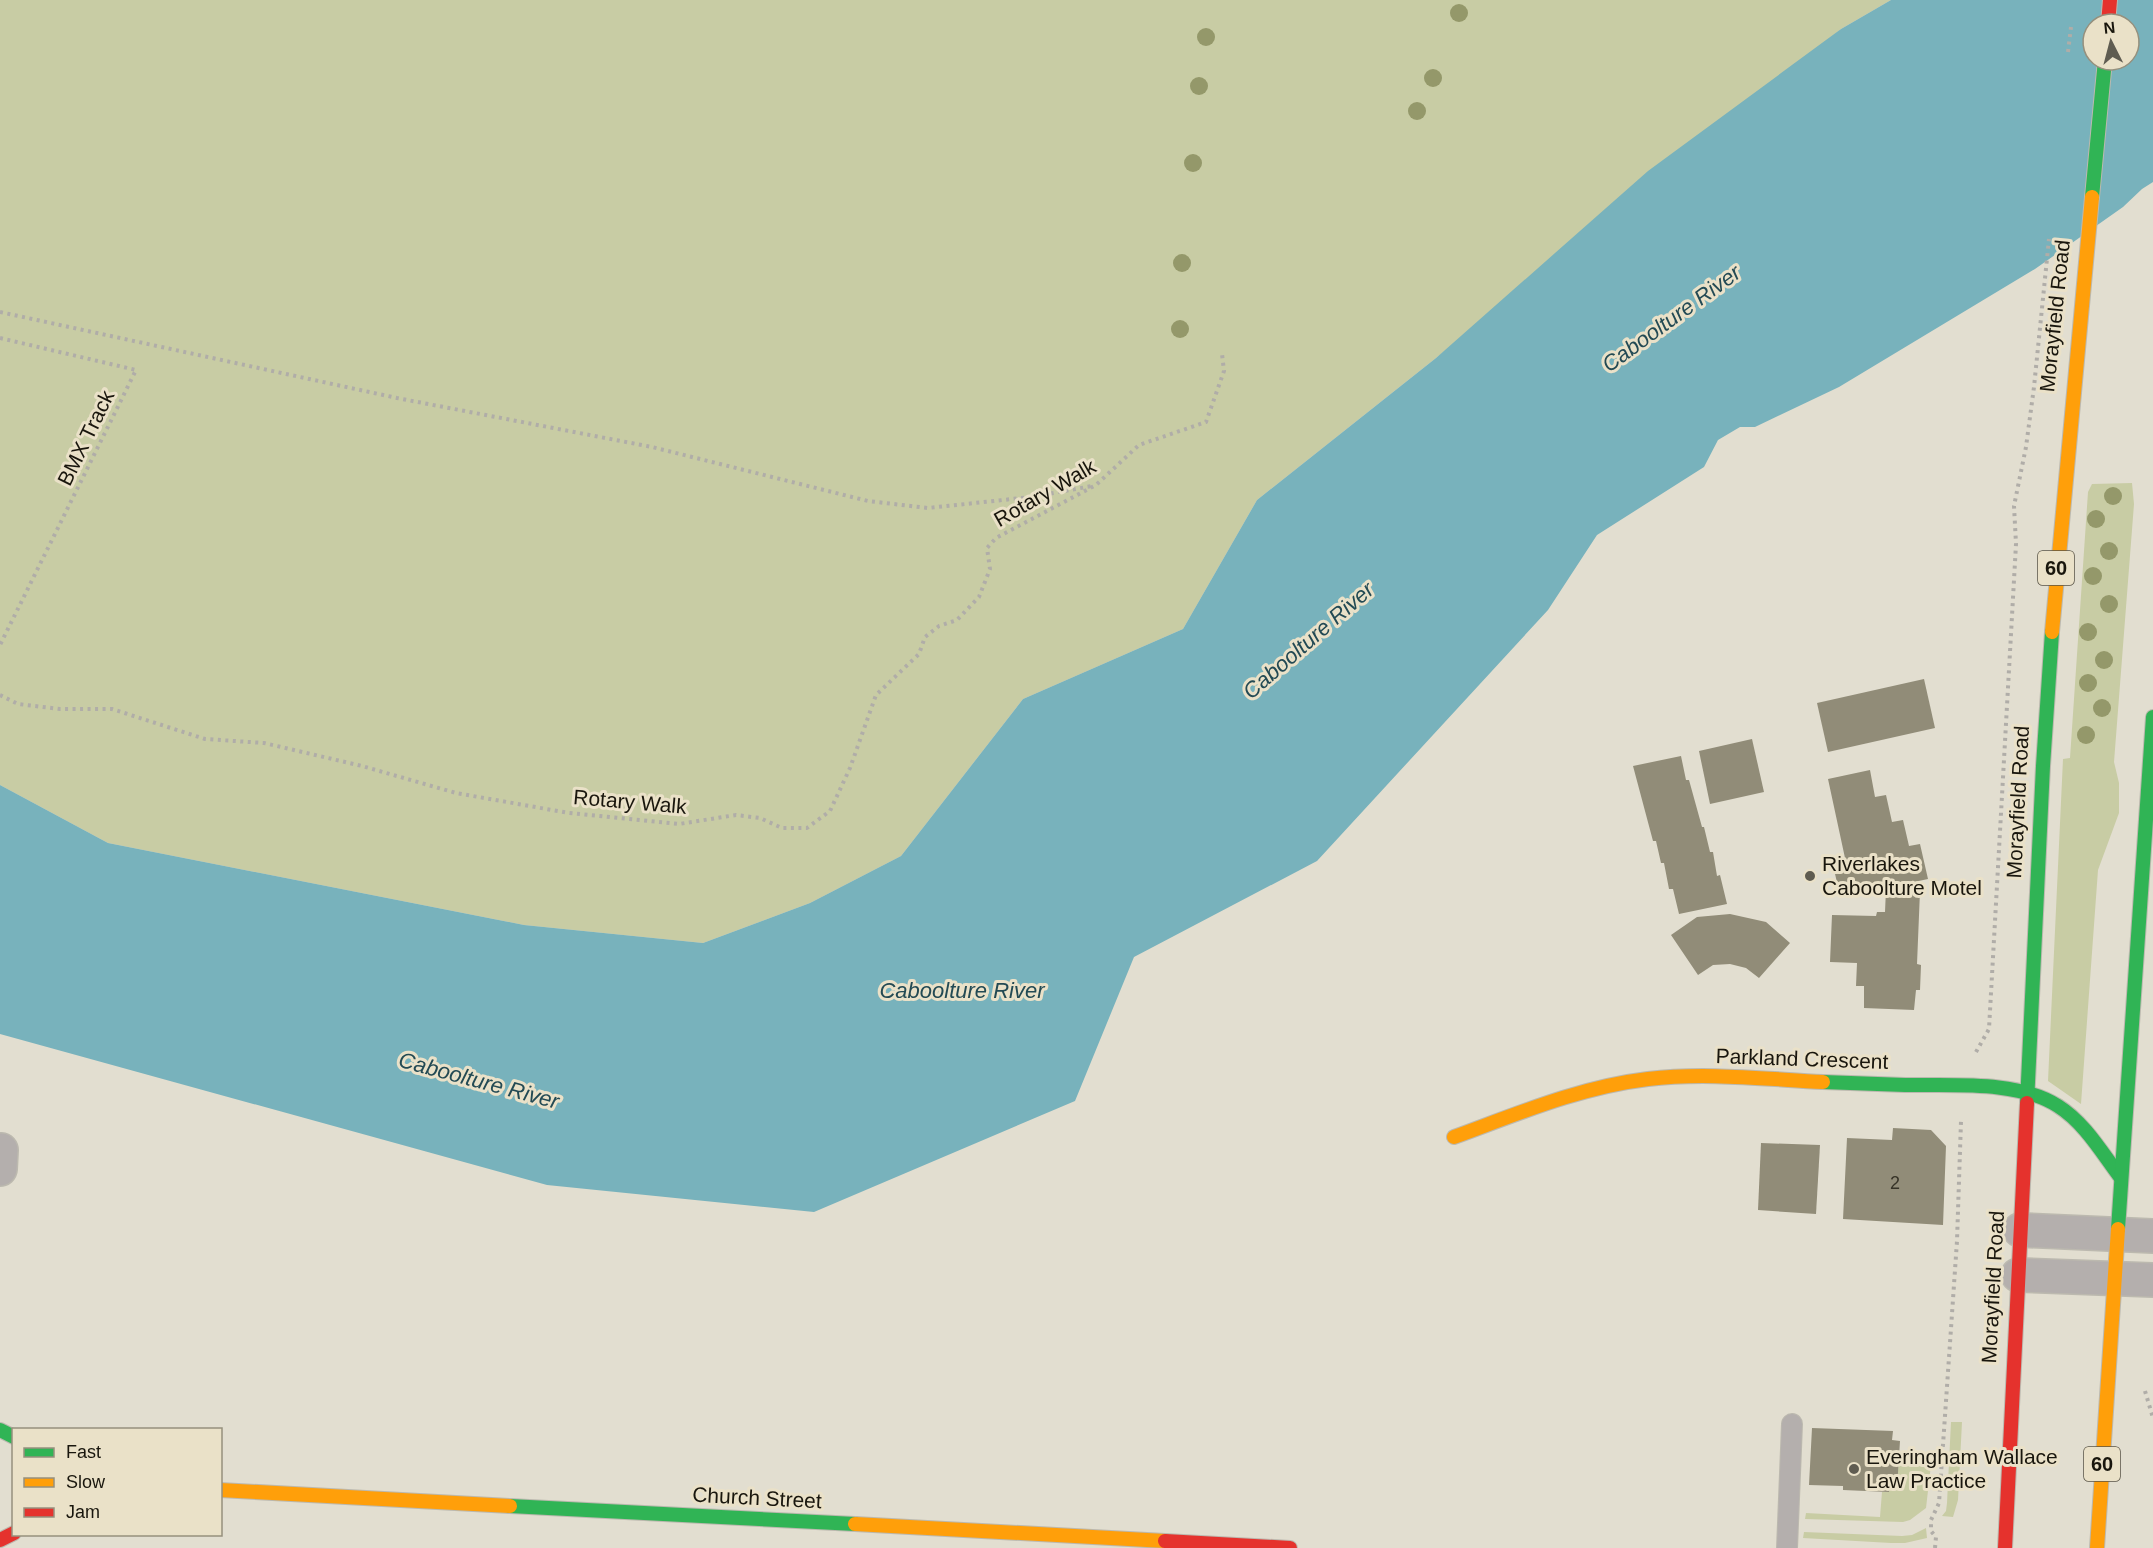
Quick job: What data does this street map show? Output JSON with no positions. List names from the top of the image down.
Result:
{
  "streets": {
    "main road": [
      "Morayfield Road",
      "60",
      "Parkland Crescent",
      "Church Street"
    ],
    "path": ["BMX Track", "Rotary Walk"]
  },
  "crossings": [
    ["Morayfield Road", "Parkland Crescent"],
    ["60", "Parkland Crescent"]
  ],
  "water": ["Caboolture River"],
  "places": ["Riverlakes Caboolture Motel", "Everingham Wallace Law Practice"],
  "house_numbers": ["2"],
  "legend": ["Fast", "Slow", "Jam"],
  "north": "top"
}
